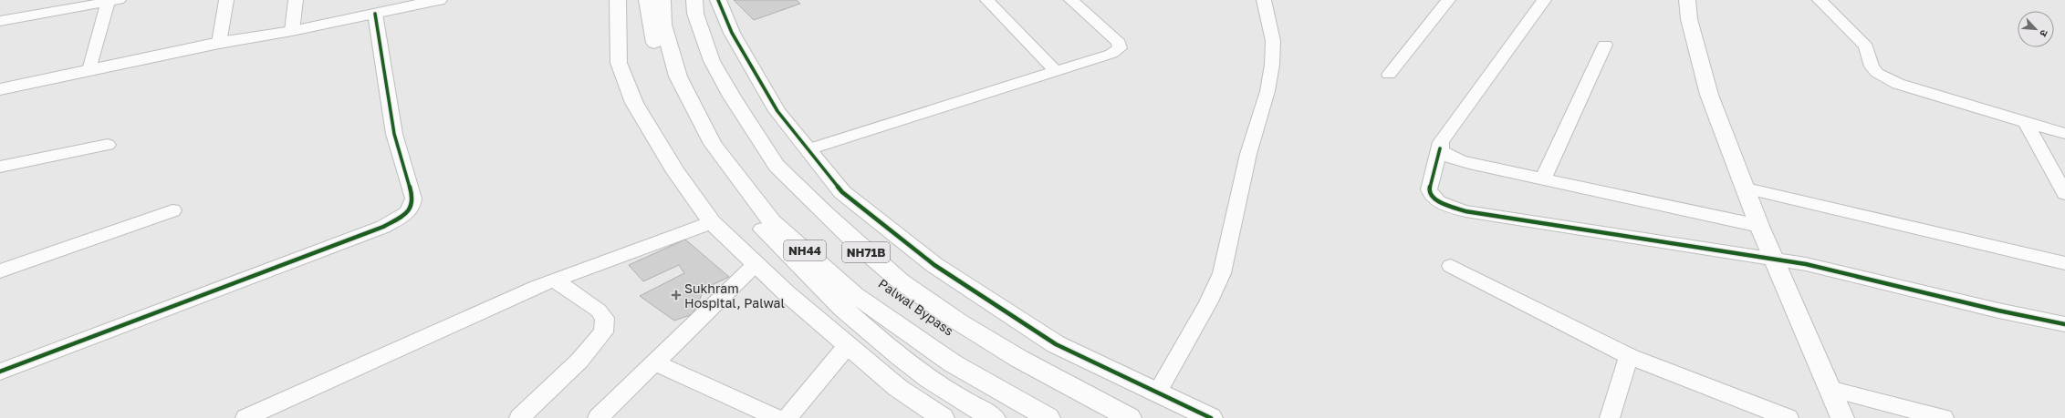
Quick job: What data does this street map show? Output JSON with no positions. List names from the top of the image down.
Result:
{
  "streets": {
    "main road": ["NH44", "NH71B", "Palwal Bypass"]
  },
  "places": {
    "health": ["Sukhram Hospital, Palwal"]
  },
  "north": "bottom right"
}
